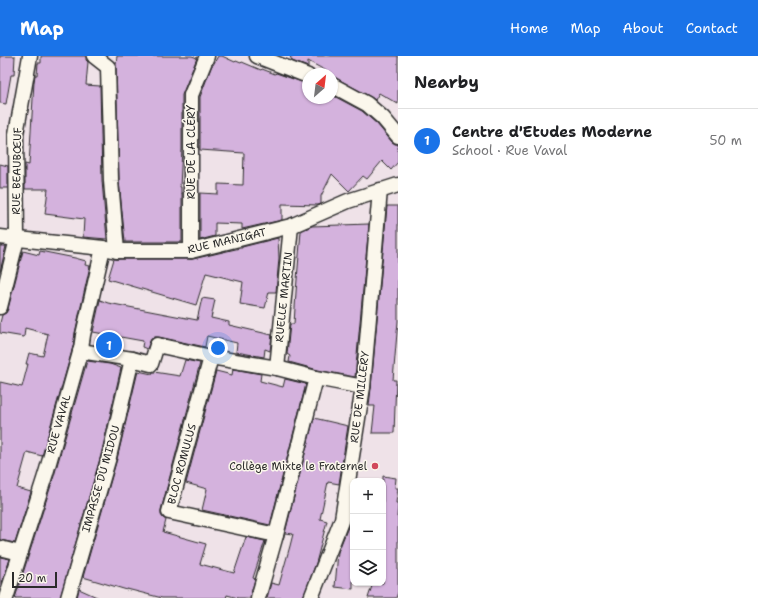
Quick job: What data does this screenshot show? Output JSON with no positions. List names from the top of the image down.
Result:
{
  "streets": {
    "street": [
      "RUE DE LA CLÉRY",
      "RUE BEAUBŒUF",
      "RUE MANIGAT",
      "RUELLE MARTIN",
      "RUE DE MILLERY",
      "RUE VAVAL",
      "BLOC ROMULUS",
      "IMPASSE DU MIDOU"
    ]
  },
  "crossings": [
    ["RUE DE LA CLÉRY", "RUE MANIGAT"],
    ["RUE BEAUBŒUF", "RUE MANIGAT"],
    ["RUE MANIGAT", "RUELLE MARTIN"],
    ["RUE MANIGAT", "RUE DE MILLERY"],
    ["RUE MANIGAT", "RUE VAVAL"]
  ],
  "places": ["Collège Mixte le Fraternel"],
  "scale_bar": "20 m",
  "north": "top right",
  "page": {
    "header": "Map",
    "nav": [
      "Home",
      "Map",
      "About",
      "Contact"
    ],
    "heading": "Nearby",
    "list": [
      {
        "mark": "1",
        "name": "Centre d'Etudes Moderne",
        "note": "School · Rue Vaval",
        "value": "50 m"
      }
    ],
    "pins": "1",
    "map_buttons": ["+", "−"],
    "scale": "20 m"
  }
}
